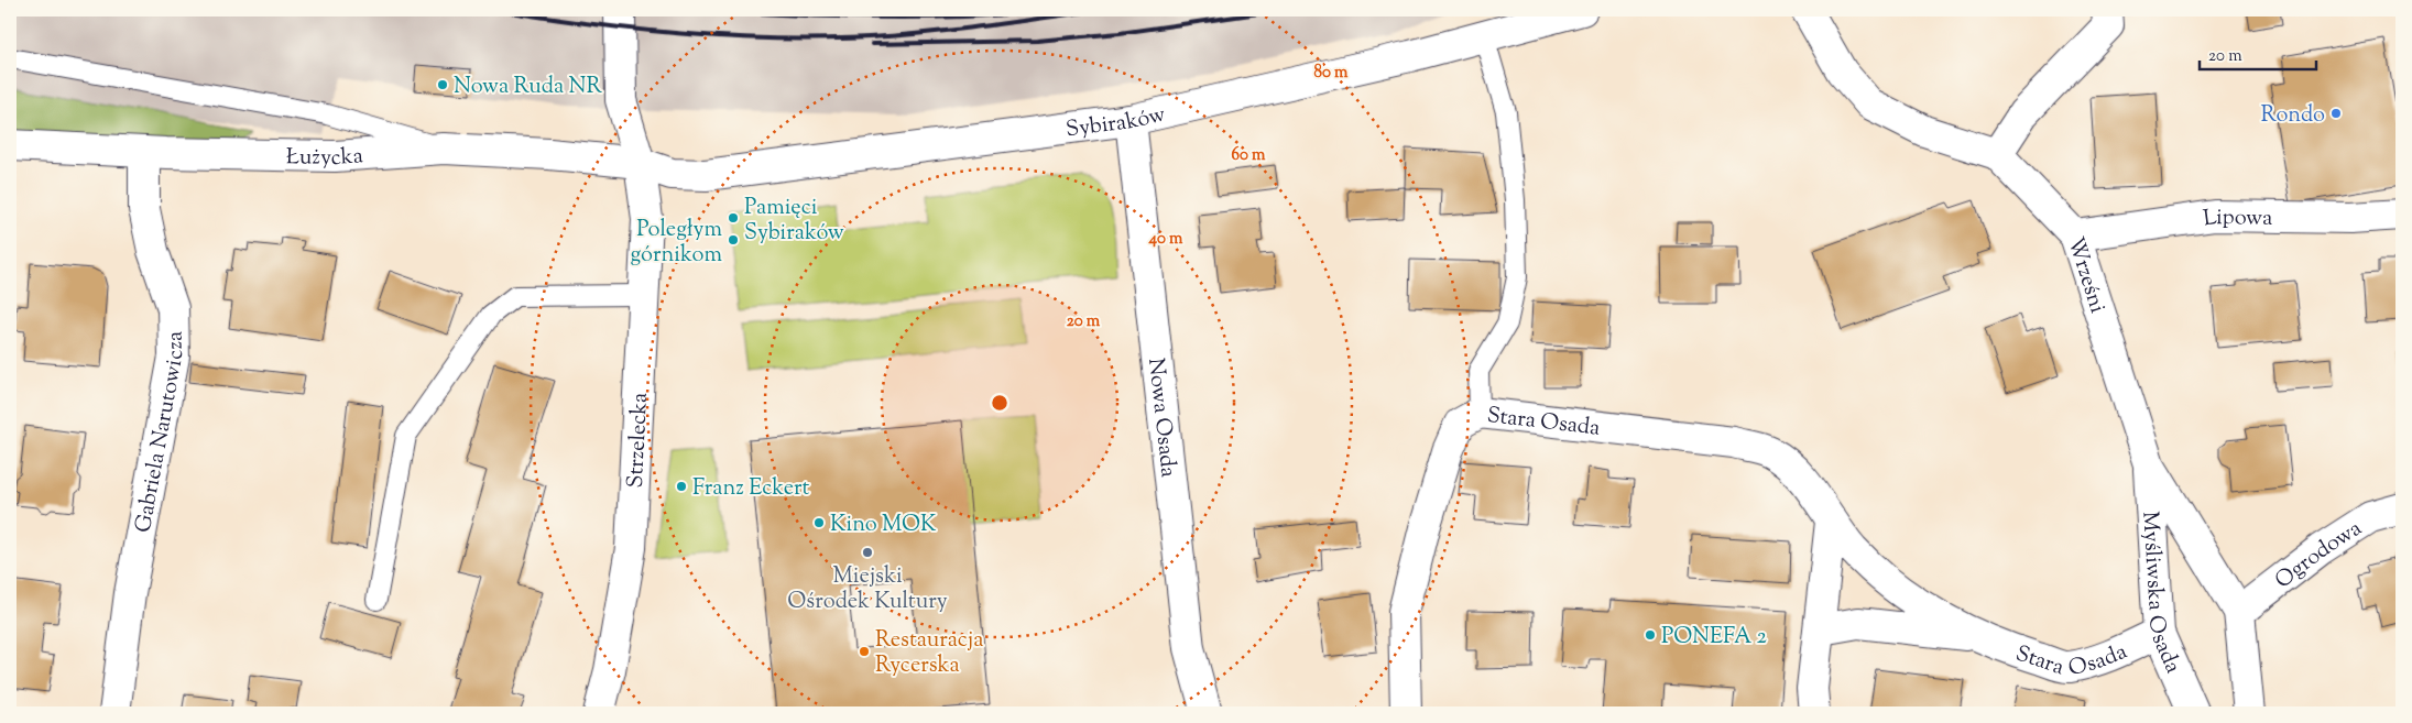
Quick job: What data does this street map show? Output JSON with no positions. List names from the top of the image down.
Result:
{
  "streets": {
    "street": [
      "Sybiraków",
      "Łużycka",
      "Lipowa",
      "Wrześni",
      "Nowa Osada",
      "Stara Osada",
      "Gabriela Narutowicza",
      "Strzelecka",
      "Ogrodowa",
      "Myśliwska Osada"
    ]
  },
  "crossings": [
    ["Sybiraków", "Łużycka"],
    ["Sybiraków", "Nowa Osada"],
    ["Sybiraków", "Stara Osada"],
    ["Sybiraków", "Strzelecka"],
    ["Łużycka", "Gabriela Narutowicza"],
    ["Łużycka", "Strzelecka"],
    ["Lipowa", "Wrześni"],
    ["Wrześni", "Ogrodowa"],
    ["Wrześni", "Myśliwska Osada"],
    ["Stara Osada", "Myśliwska Osada"]
  ],
  "places": [
    "Nowa Ruda NR",
    "Rondo",
    "Pamięci Sybiraków",
    "Poległym górnikom",
    "Franz Eckert",
    "Kino MOK",
    "Miejski Ośrodek Kultury",
    "PONEFA 2",
    "Restauracja Rycerska"
  ],
  "scale_bar": "20 m",
  "rings": [
    "80 m",
    "60 m",
    "40 m",
    "20 m"
  ]
}
